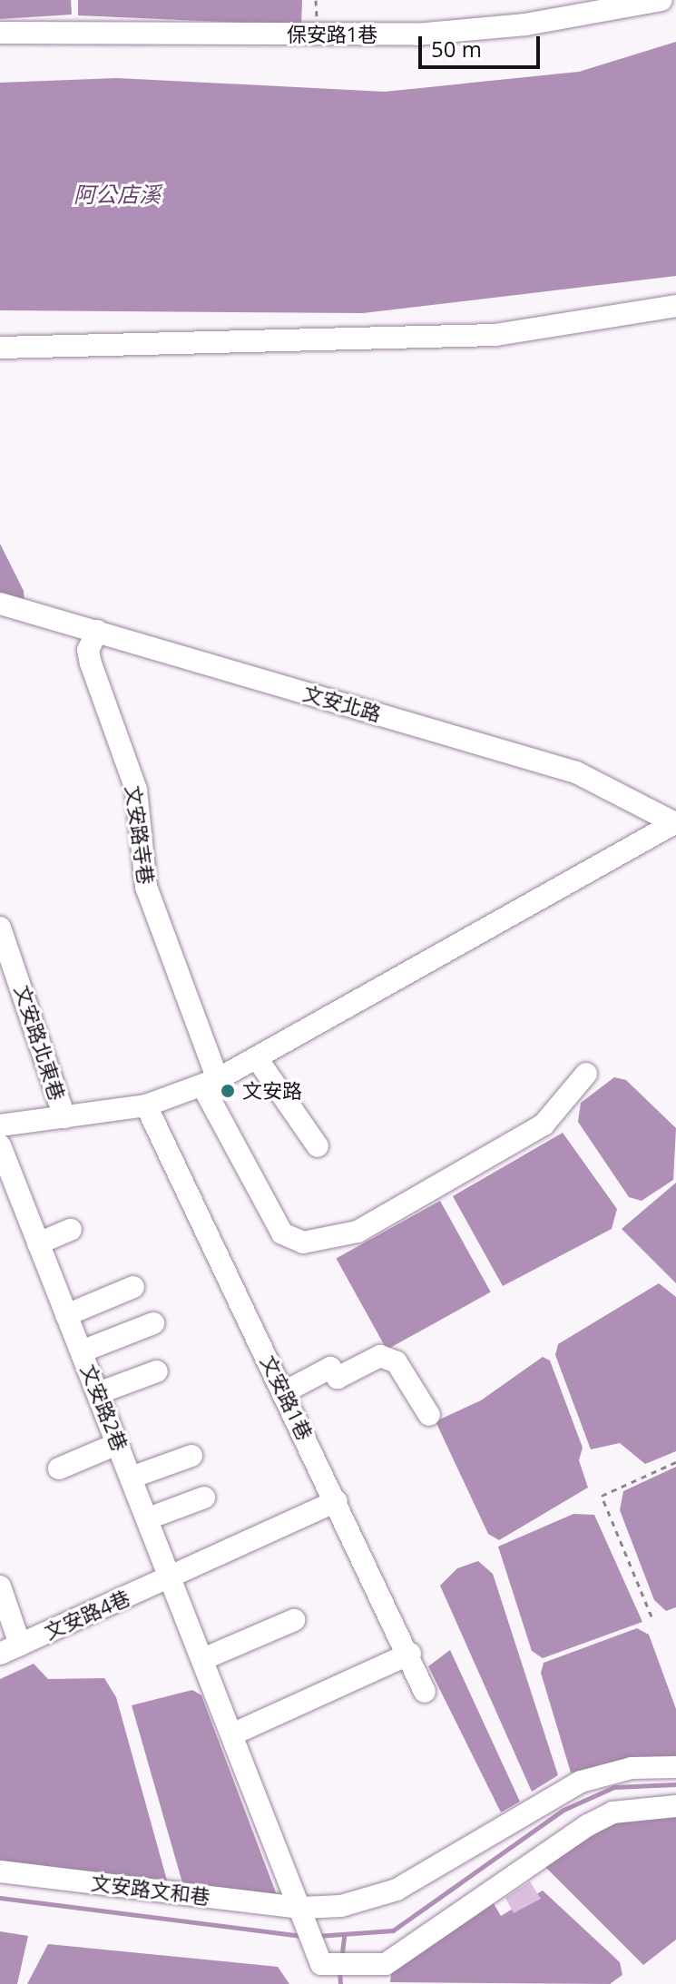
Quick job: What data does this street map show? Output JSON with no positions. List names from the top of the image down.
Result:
{
  "streets": {
    "street": [
      "保安路1巷",
      "文安北路",
      "文安路寺巷",
      "文安路北東巷",
      "文安路1巷",
      "文安路2巷",
      "文安路4巷",
      "文安路文和巷"
    ]
  },
  "crossings": [
    ["文安北路", "文安路寺巷"],
    ["文安路1巷", "文安路4巷"],
    ["文安路2巷", "文安路4巷"],
    ["文安路2巷", "文安路文和巷"]
  ],
  "water": ["阿公店溪"],
  "places": ["文安路"],
  "scale_bar": "50 m"
}
